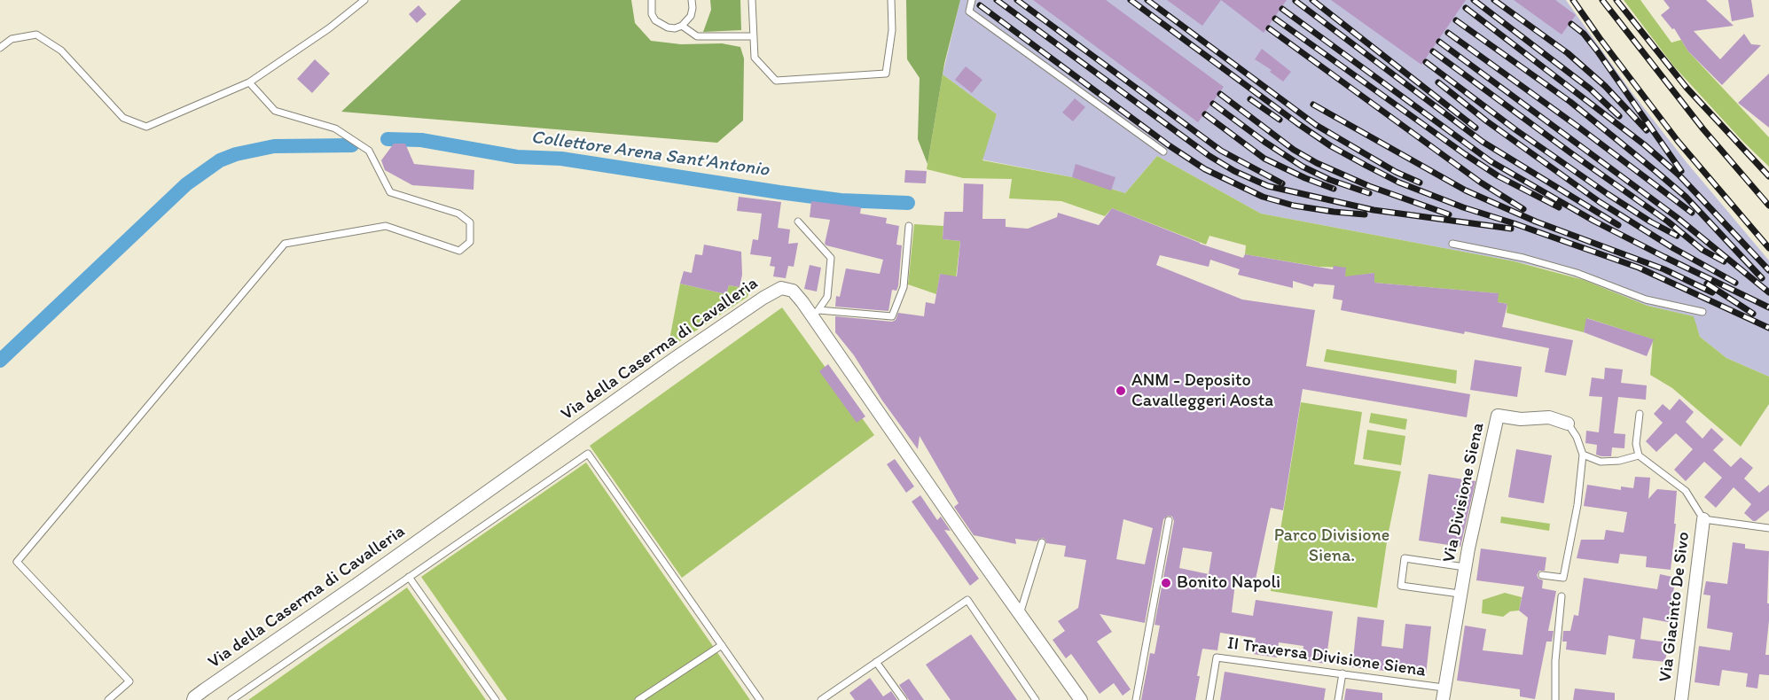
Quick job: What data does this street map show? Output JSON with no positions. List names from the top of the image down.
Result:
{
  "streets": {
    "street": ["Via della Caserma di Cavalleria", "Via Divisione Siena", "Via Giacinto De Sivo"],
    "lane": ["II Traversa Divisione Siena"]
  },
  "crossings": [
    ["Via Divisione Siena", "II Traversa Divisione Siena"]
  ],
  "water": ["Collettore Arena Sant'Antonio"],
  "parks": ["Parco Divisione Siena."],
  "places": ["ANM - Deposito Cavalleggeri Aosta", "Bonito Napoli"]
}
